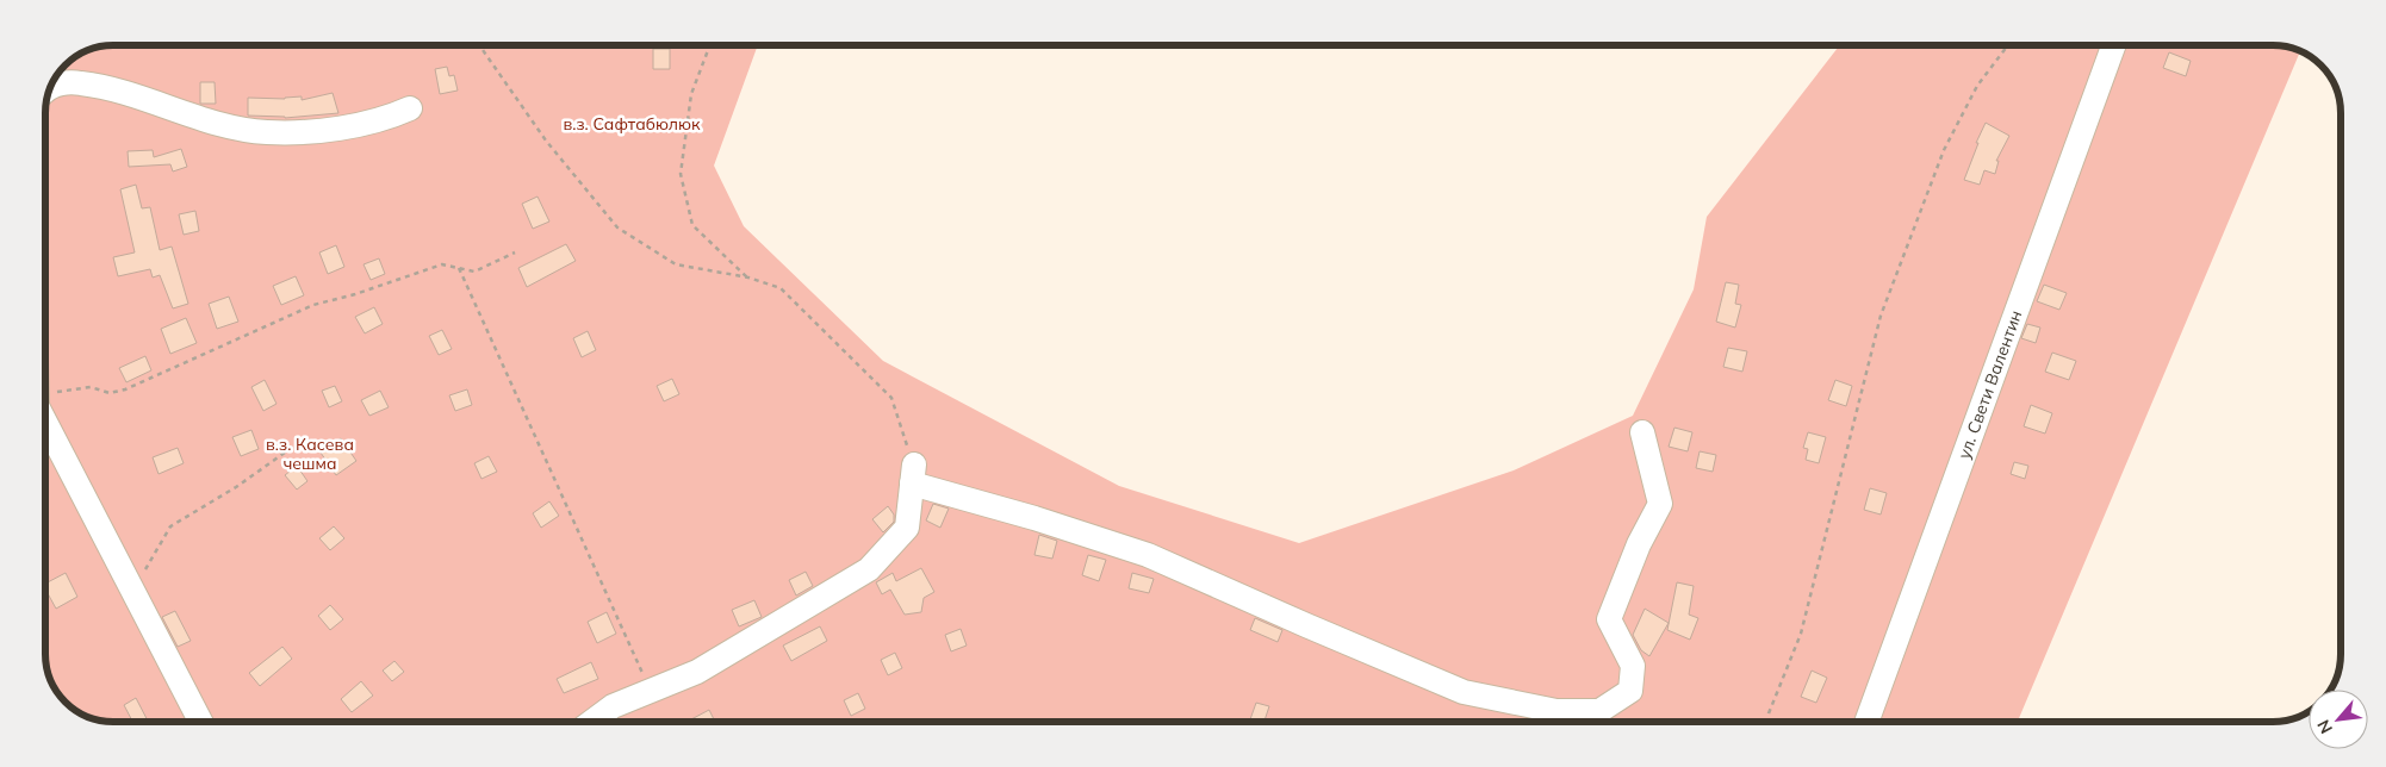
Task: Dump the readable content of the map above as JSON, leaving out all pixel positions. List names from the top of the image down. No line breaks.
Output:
{"streets":{"street":["ул. Свети Валентин"]},"parks":["в.з. Сафтабюлюк","в.з. Касева чешма"],"north":"bottom left"}
